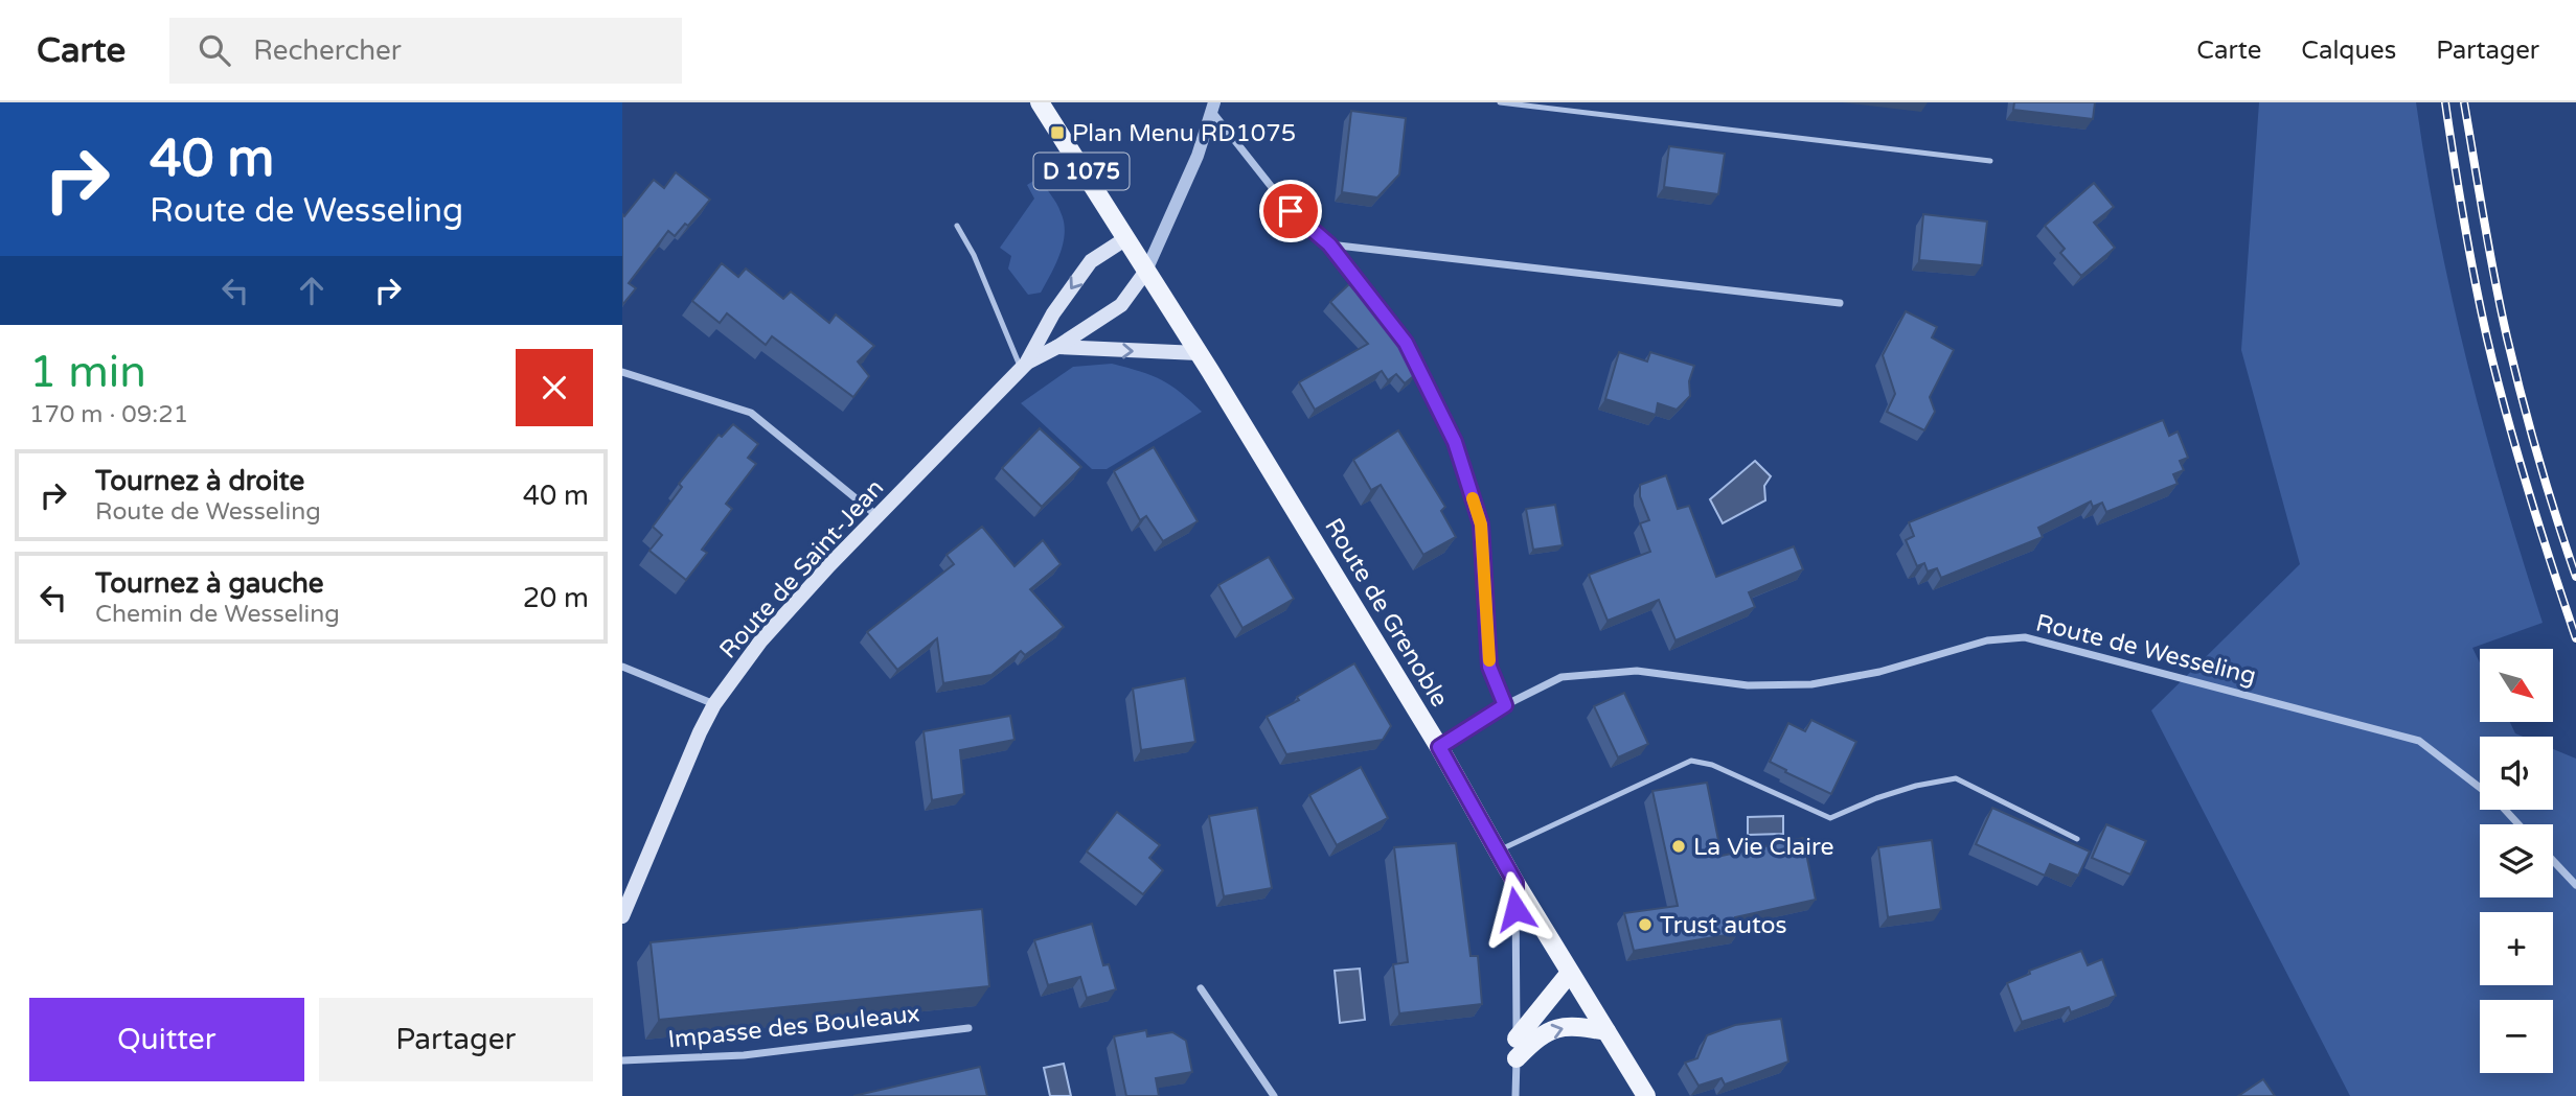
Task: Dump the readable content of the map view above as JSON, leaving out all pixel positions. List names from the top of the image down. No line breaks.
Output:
{"streets":{"main road":["D 1075","Route de Saint-Jean","Route de Grenoble"],"street":["Route de Wesseling","Impasse des Bouleaux"]},"crossings":[["D 1075","Route de Saint-Jean"],["D 1075","Route de Grenoble"],["Route de Saint-Jean","Route de Grenoble"],["Route de Grenoble","Route de Wesseling"]],"places":{"transit":["Plan Menu RD1075"],"other":["La Vie Claire","Trust autos"]},"north":"bottom right","page":{"header":"Carte","search":"Rechercher","nav":["Carte","Calques","Partager"],"turn":["40 m","Route de Wesseling"],"heading":["1 min","170 m · 09:21"],"list":[{"name":"Tournez à droite","note":"Route de Wesseling","value":"40 m"},{"name":"Tournez à gauche","note":"Chemin de Wesseling","value":"20 m"}],"map_buttons":["+","−"],"buttons":["Quitter","Partager"]}}
